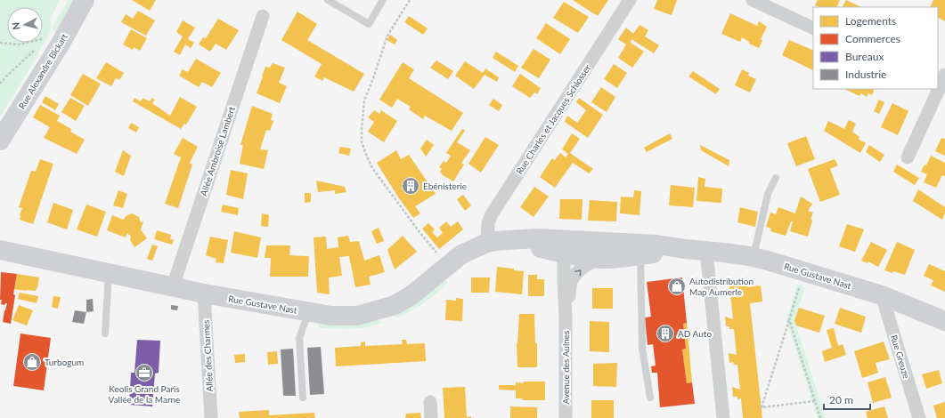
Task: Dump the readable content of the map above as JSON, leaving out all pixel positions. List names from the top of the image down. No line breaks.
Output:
{"streets":{"street":["Rue Alexandre Bickart","Rue Charles et Jacques Schlosser","Allée Ambroise Lambert","Rue Gustave Nast","Allée des Charmes","Rue Greuze","Avenue des Aulnes"]},"crossings":[["Rue Charles et Jacques Schlosser","Rue Gustave Nast"],["Allée Ambroise Lambert","Rue Gustave Nast"],["Rue Gustave Nast","Allée des Charmes"],["Rue Gustave Nast","Rue Greuze"],["Rue Gustave Nast","Avenue des Aulnes"]],"places":{"building":["Ebénisterie","AD Auto"],"shop":["Autodistribution Map Aumerle","Turbogum"],"office":["Keolis Grand Paris Vallée de la Marne"]},"legend":["Logements","Commerces","Bureaux","Industrie"],"scale_bar":"20 m","north":"left"}
